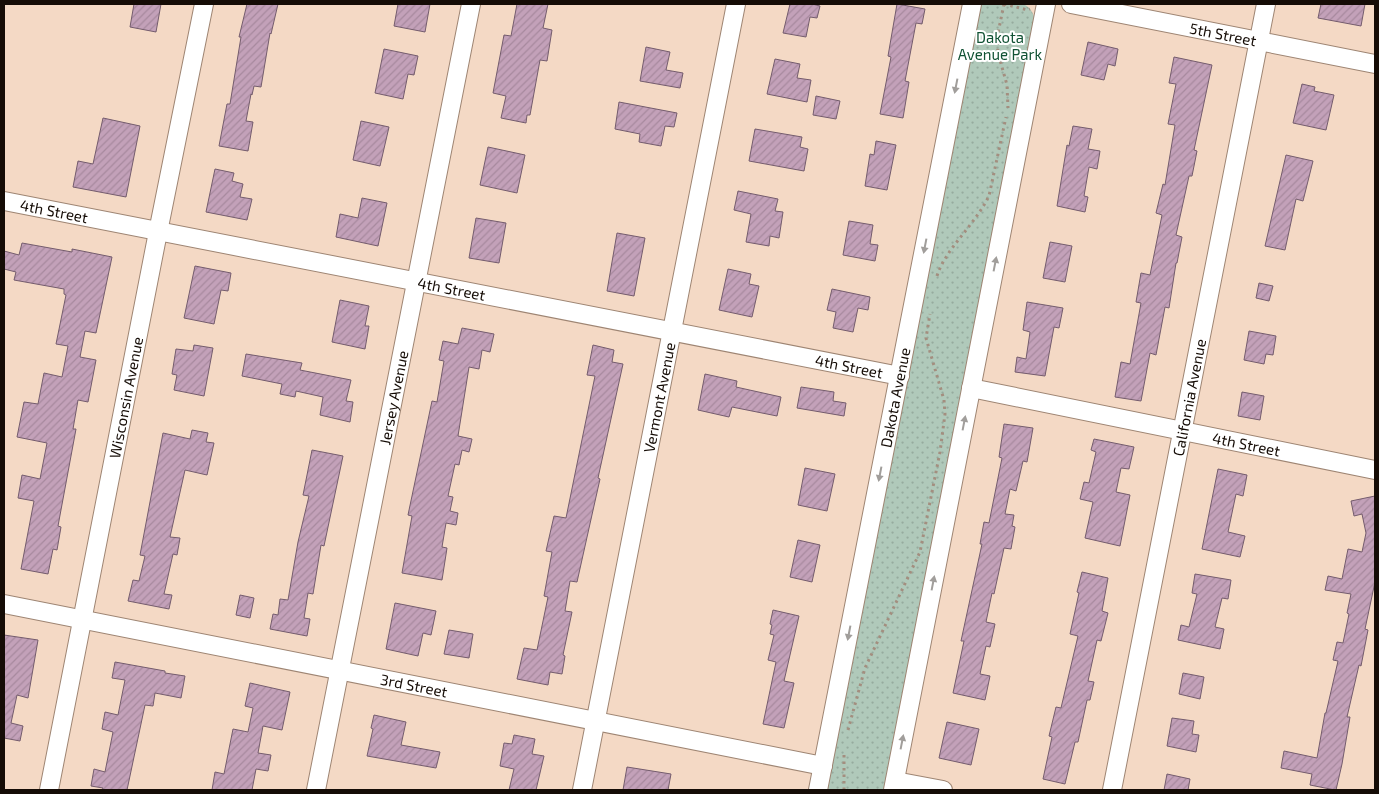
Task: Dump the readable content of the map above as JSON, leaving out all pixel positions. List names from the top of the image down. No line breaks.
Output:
{"streets":{"street":["5th Street","4th Street","Wisconsin Avenue","Jersey Avenue","Vermont Avenue","Dakota Avenue","California Avenue","3rd Street"]},"crossings":[["5th Street","California Avenue"],["4th Street","Wisconsin Avenue"],["4th Street","Jersey Avenue"],["4th Street","Vermont Avenue"],["4th Street","Dakota Avenue"],["4th Street","California Avenue"],["Wisconsin Avenue","3rd Street"],["Jersey Avenue","3rd Street"],["Vermont Avenue","3rd Street"],["Dakota Avenue","3rd Street"]],"parks":["Dakota Avenue Park"]}
